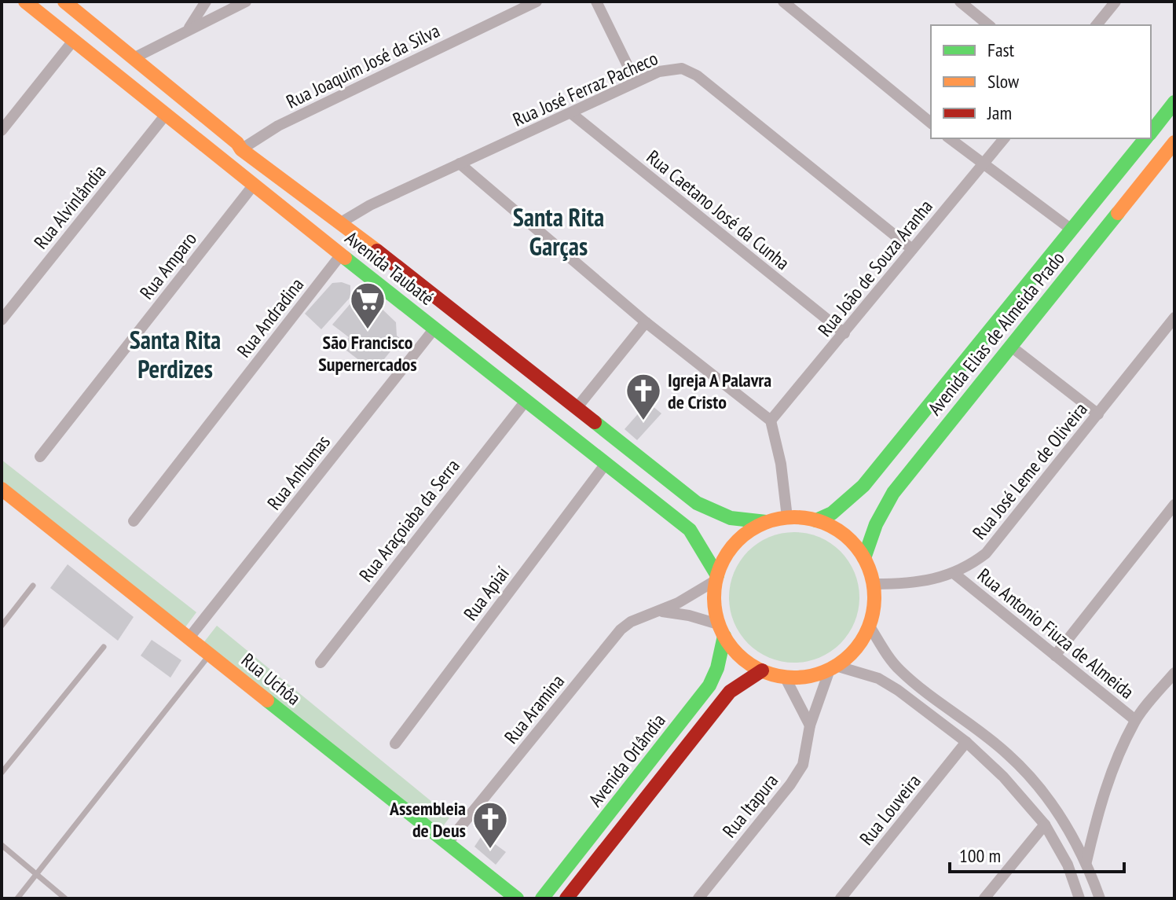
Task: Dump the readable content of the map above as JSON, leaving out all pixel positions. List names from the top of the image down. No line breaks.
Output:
{"streets":{"street":["Rua Joaquim José da Silva","Rua José Ferraz Pacheco","Rua Alvinlândia","Rua Caetano José da Cunha","Rua Amparo","Avenida Taubaté","Rua João de Souza Aranha","Rua Andradina","Avenida Elias de Almeida Prado","Rua José Leme de Oliveira","Rua Anhumas","Rua Araçoiaba da Serra","Rua Apiaí","Rua Antonio Fiuza de Almeida","Rua Uchôa","Rua Aramina","Avenida Orlândia","Rua Itapura","Rua Louveira"]},"crossings":[["Rua Joaquim José da Silva","Avenida Taubaté"],["Rua José Ferraz Pacheco","Rua Caetano José da Cunha"],["Rua José Ferraz Pacheco","Avenida Taubaté"],["Rua José Ferraz Pacheco","Rua João de Souza Aranha"],["Rua Alvinlândia","Avenida Taubaté"],["Rua Caetano José da Cunha","Rua João de Souza Aranha"],["Rua Amparo","Avenida Taubaté"],["Avenida Taubaté","Rua Andradina"],["Avenida Taubaté","Avenida Elias de Almeida Prado"],["Avenida Taubaté","Rua José Leme de Oliveira"],["Avenida Taubaté","Rua Anhumas"],["Avenida Taubaté","Rua Araçoiaba da Serra"],["Avenida Taubaté","Rua Apiaí"],["Avenida Taubaté","Rua Aramina"],["Avenida Taubaté","Avenida Orlândia"],["Avenida Taubaté","Rua Itapura"],["Avenida Elias de Almeida Prado","Rua José Leme de Oliveira"],["Avenida Elias de Almeida Prado","Rua Aramina"],["Avenida Elias de Almeida Prado","Avenida Orlândia"],["Avenida Elias de Almeida Prado","Rua Itapura"],["Rua José Leme de Oliveira","Rua Antonio Fiuza de Almeida"],["Rua José Leme de Oliveira","Rua Aramina"],["Rua José Leme de Oliveira","Avenida Orlândia"],["Rua José Leme de Oliveira","Rua Itapura"],["Rua Anhumas","Rua Uchôa"],["Rua Uchôa","Rua Aramina"],["Rua Aramina","Avenida Orlândia"],["Rua Aramina","Rua Itapura"],["Avenida Orlândia","Rua Itapura"]],"districts":["Santa Rita Garças","Santa Rita Perdizes"],"places":{"supermarket":["São Francisco Supernercados"],"church":["Igreja A Palavra de Cristo","Assembleia de Deus"]},"legend":["Fast","Slow","Jam"],"scale_bar":"100 m"}
